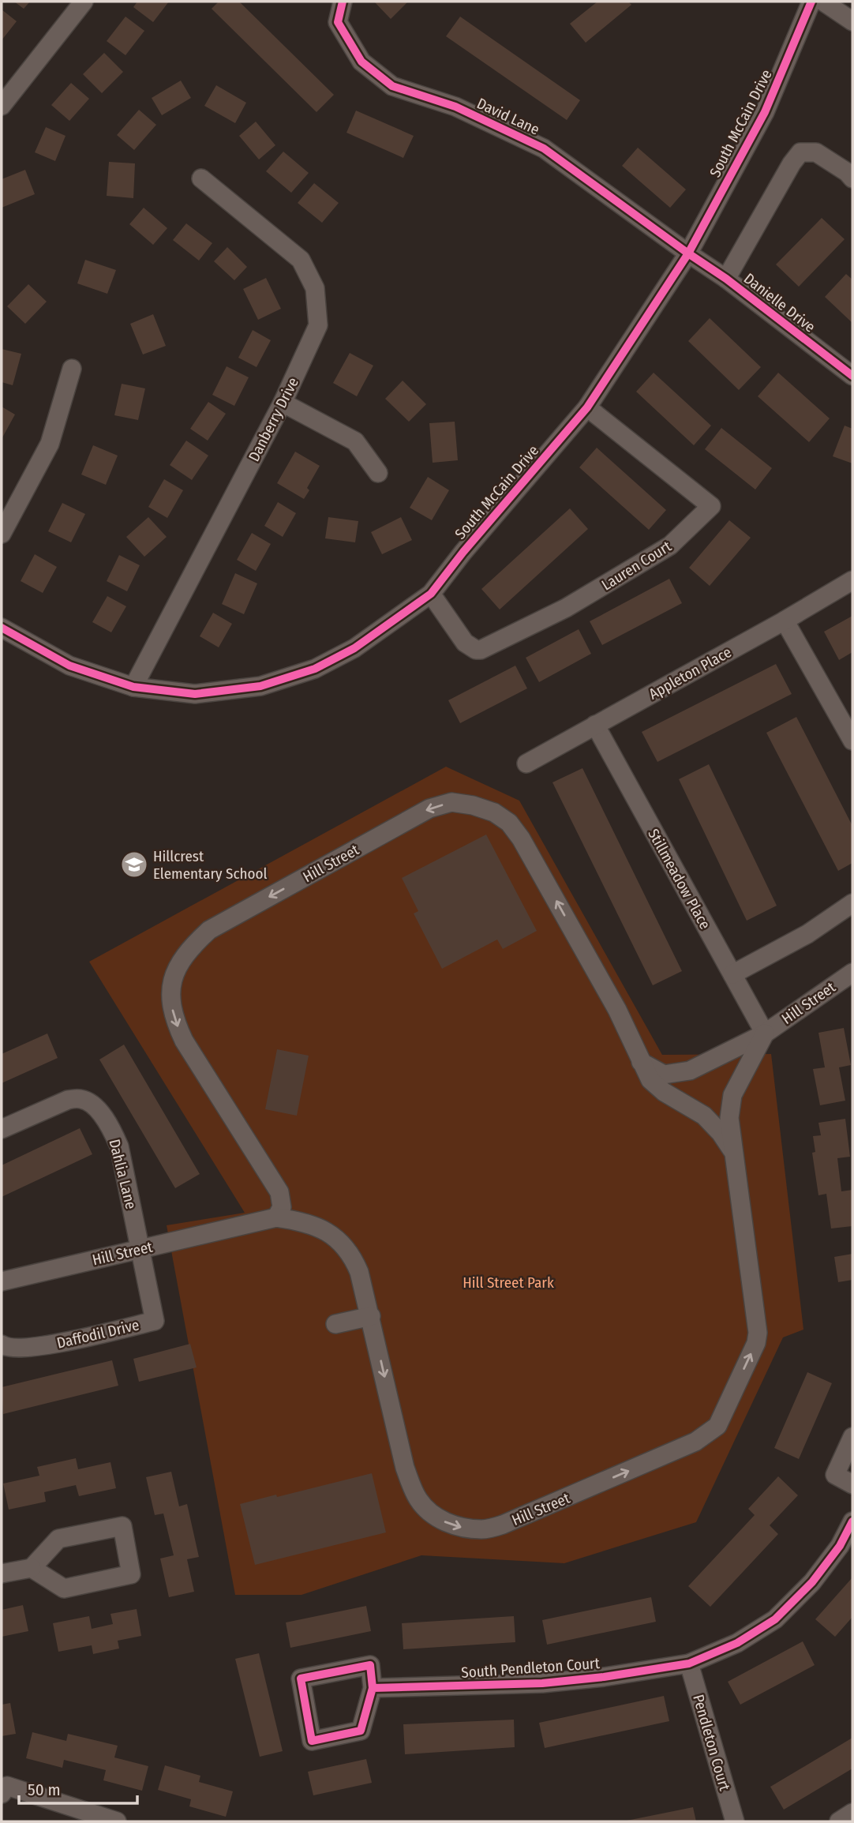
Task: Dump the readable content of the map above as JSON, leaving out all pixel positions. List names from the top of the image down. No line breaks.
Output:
{"streets":{"street":["David Lane","South McCain Drive","Danielle Drive","Danberry Drive","Lauren Court","Appleton Place","Hill Street","Stillmeadow Place","Dahlia Lane","Daffodil Drive","South Pendleton Court","Pendleton Court"]},"crossings":[["David Lane","South McCain Drive"],["David Lane","Danielle Drive"],["South McCain Drive","Danielle Drive"],["South McCain Drive","Danberry Drive"],["South McCain Drive","Lauren Court"],["Appleton Place","Stillmeadow Place"],["Hill Street","Stillmeadow Place"],["Hill Street","Dahlia Lane"],["Hill Street","Daffodil Drive"],["Dahlia Lane","Daffodil Drive"],["South Pendleton Court","Pendleton Court"]],"parks":["Hill Street Park"],"places":{"school or university":["Hillcrest Elementary School"]},"scale_bar":"50 m"}
